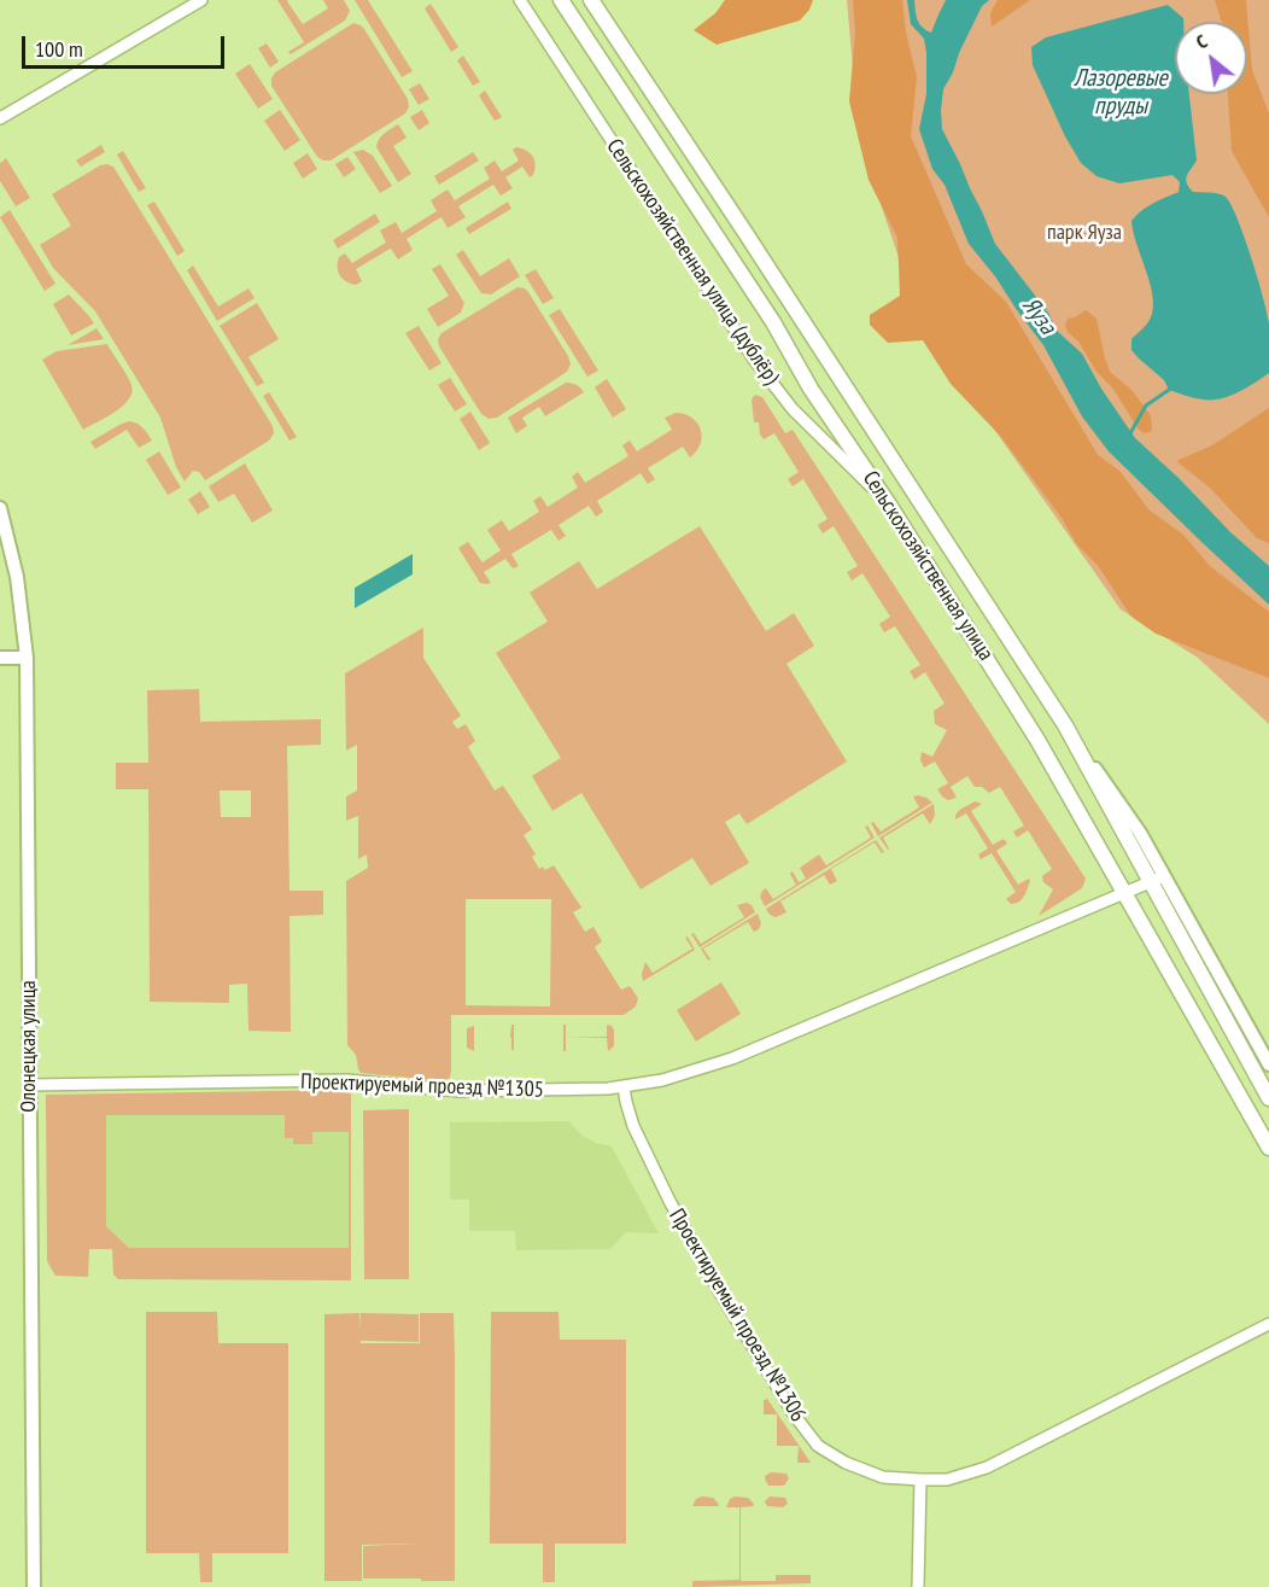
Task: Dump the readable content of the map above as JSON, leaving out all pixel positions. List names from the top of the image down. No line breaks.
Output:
{"streets":{"main road":["Сельскохозяйственная улица"],"street":["Сельскохозяйственная улица (дублёр)","Олонецкая улица","Проектируемый проезд №1305","Проектируемый проезд №1306"]},"crossings":[["Сельскохозяйственная улица (дублёр)","Сельскохозяйственная улица"],["Сельскохозяйственная улица","Проектируемый проезд №1305"],["Олонецкая улица","Проектируемый проезд №1305"],["Проектируемый проезд №1305","Проектируемый проезд №1306"]],"water":["Лазоревые пруды","Яуза"],"parks":["парк Яуза"],"scale_bar":"100 m","north":"top left"}
